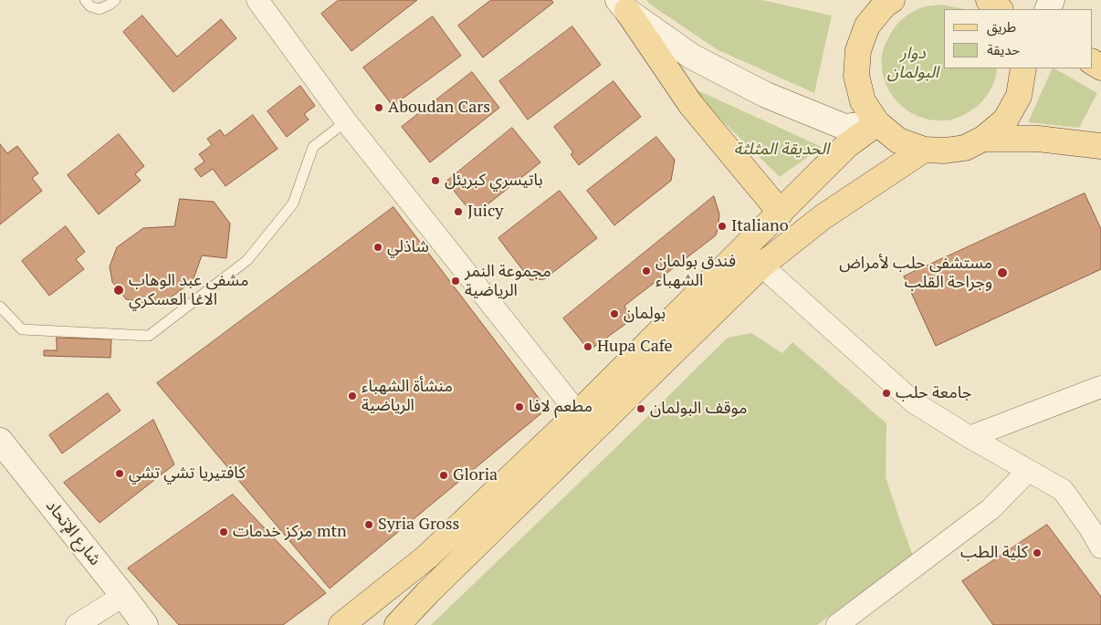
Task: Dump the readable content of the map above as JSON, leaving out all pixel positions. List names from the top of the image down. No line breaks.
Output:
{"streets":{"street":["شارع الإتحاد"]},"parks":["دوار البولمان","الحديقة المثلثة"],"places":["Aboudan Cars","باتيسري كبريئل","Juicy","Italiano","شاذلي","فندق بولمان الشهباء","مستشفى حلب لأمراض وجراحة القلب","مجموعة النمر الرياضية","مشفى عبد الوهاب الاغا العسكري","بولمان","Hupa Cafe","جامعة حلب","منشأة الشهباء الرياضية","مطعم لافا","موقف البولمان","كافتيريا تشي تشي","Gloria","Syria Gross","مركز خدمات mtn","كلية الطب"],"legend":["طريق","حديقة"]}
